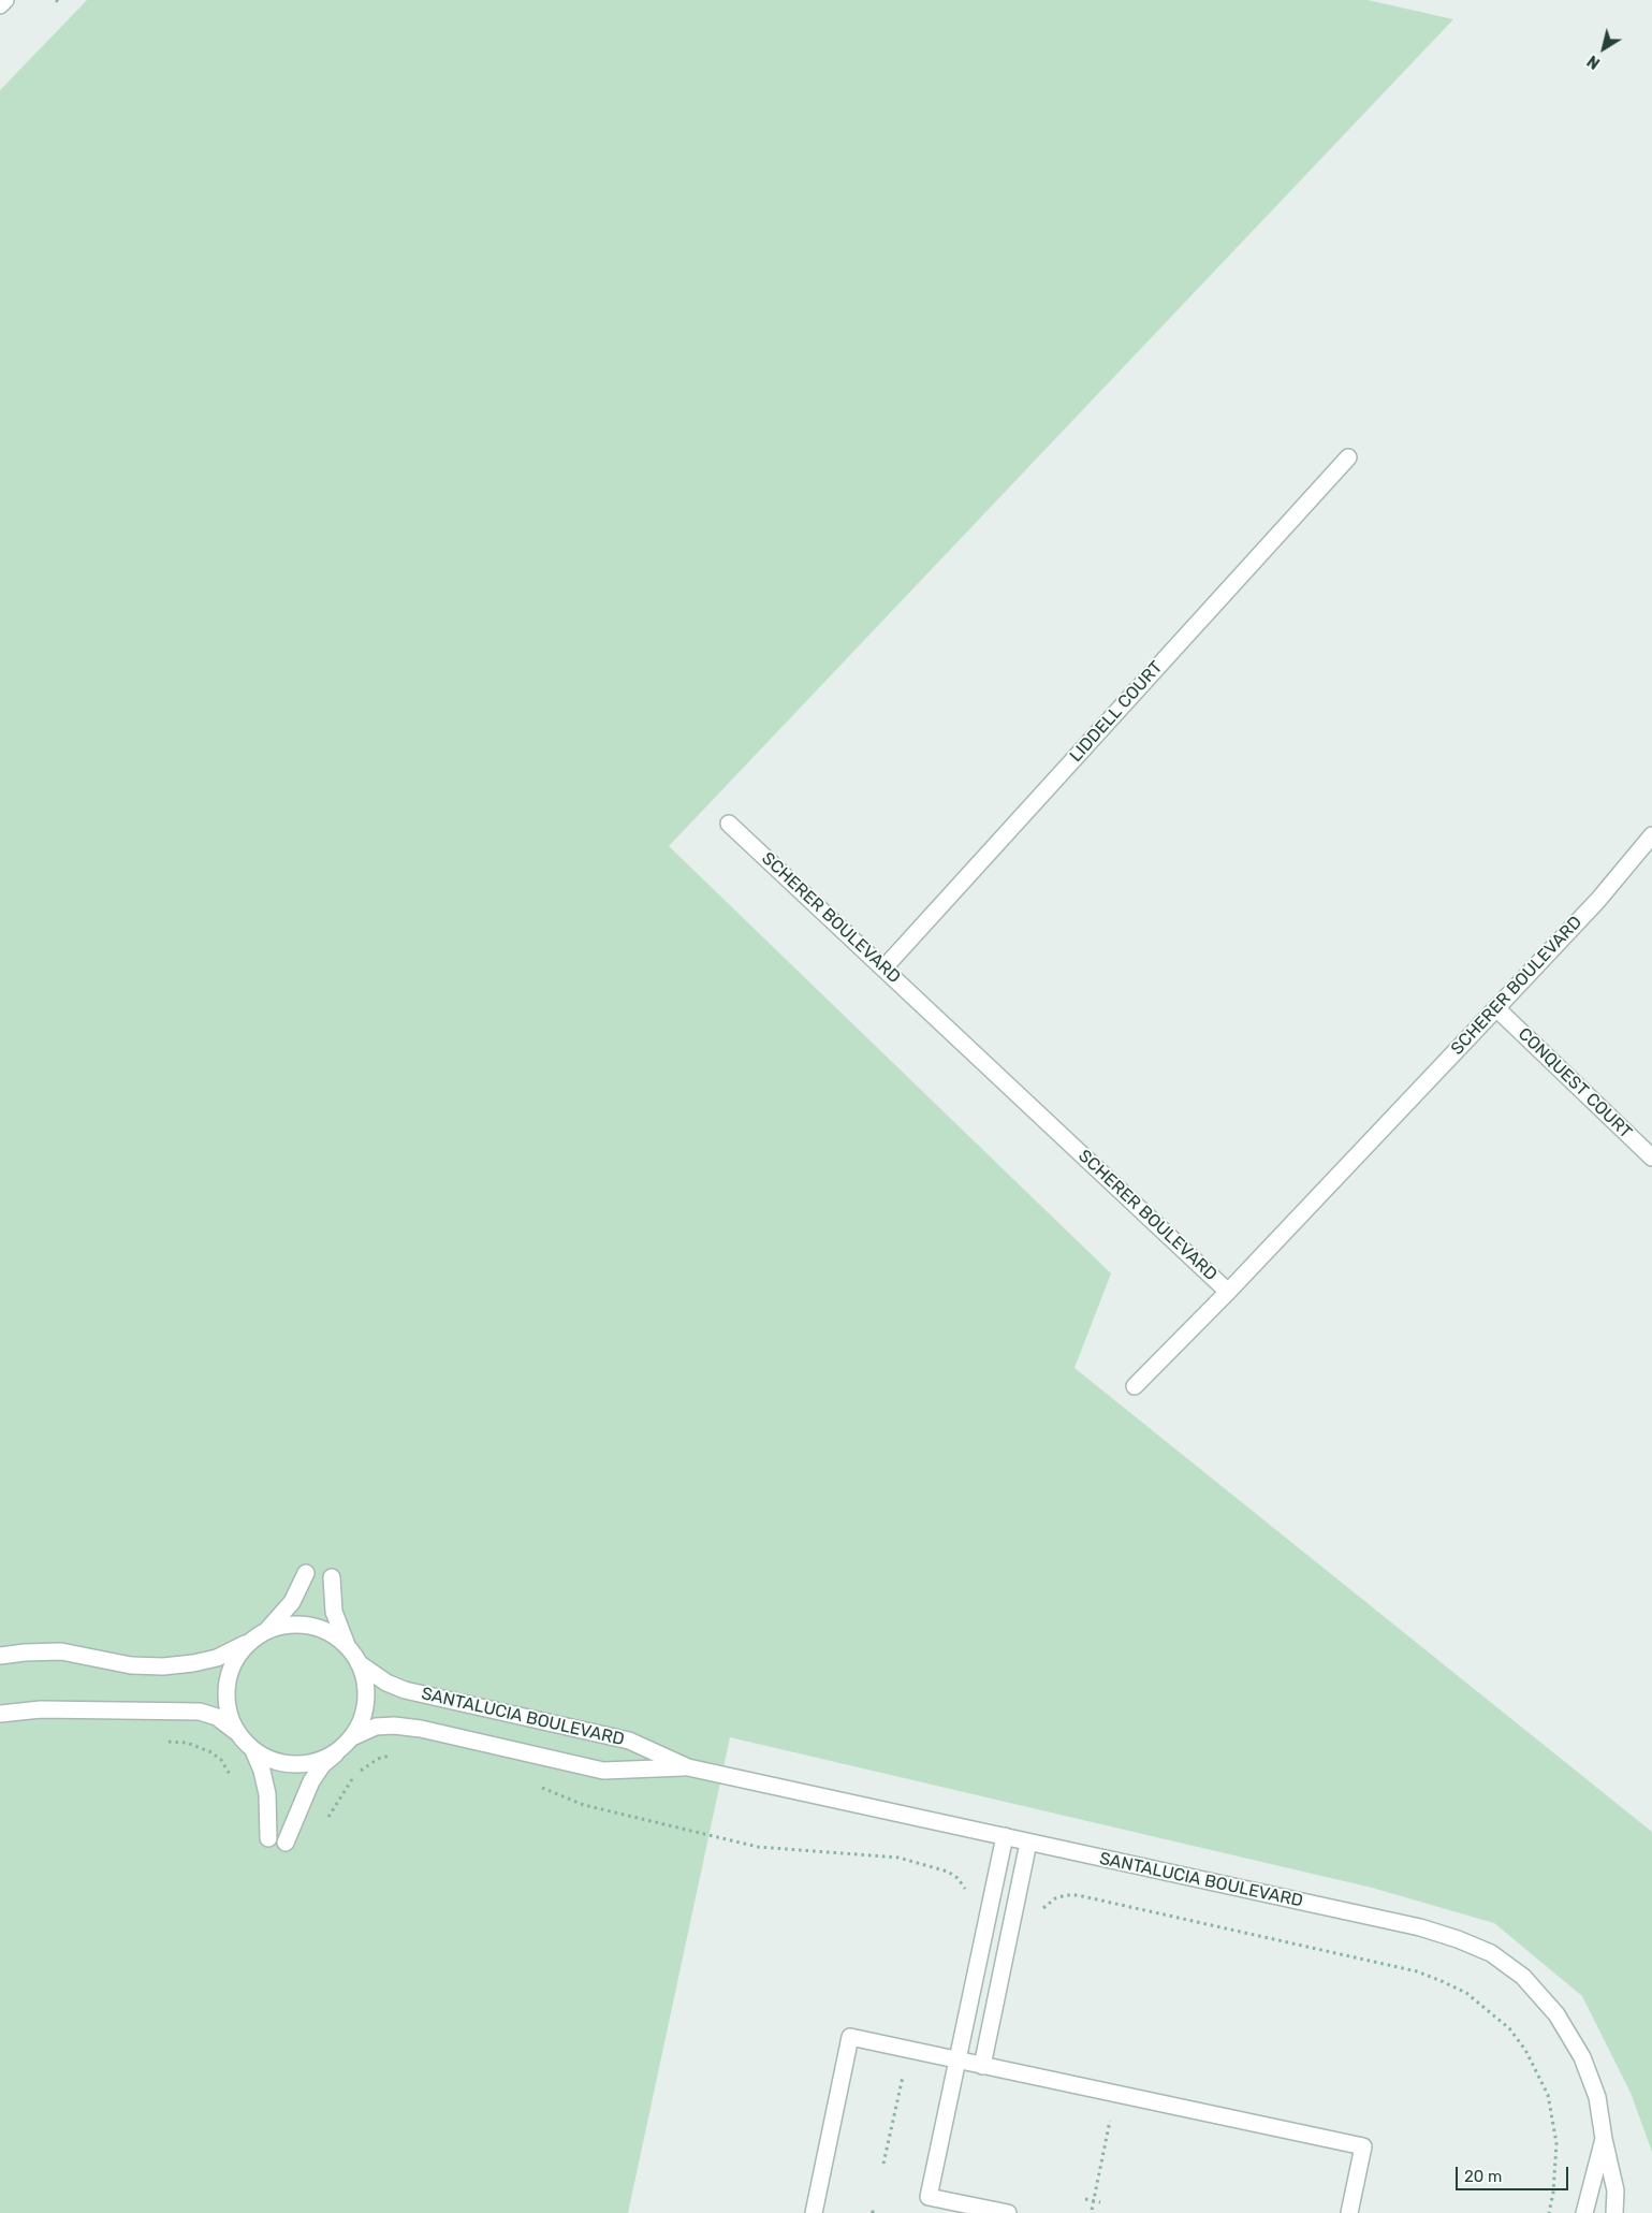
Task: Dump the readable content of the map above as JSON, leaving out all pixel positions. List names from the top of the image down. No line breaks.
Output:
{"streets":{"street":["LIDDELL COURT","SCHERER BOULEVARD","CONQUEST COURT","SANTALUCIA BOULEVARD"]},"crossings":[["LIDDELL COURT","SCHERER BOULEVARD"],["SCHERER BOULEVARD","CONQUEST COURT"]],"scale_bar":"20 m","north":"bottom left"}
